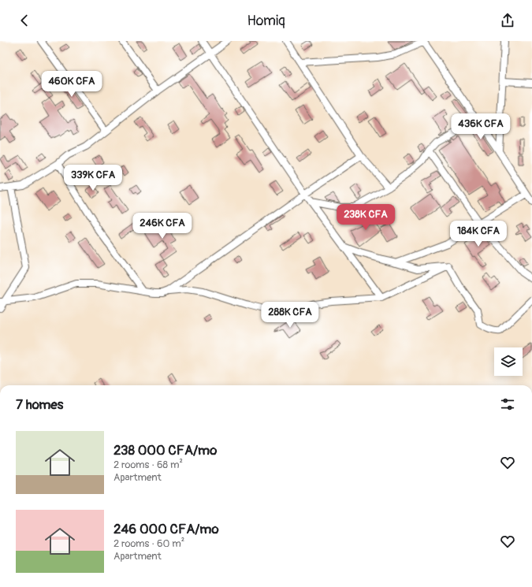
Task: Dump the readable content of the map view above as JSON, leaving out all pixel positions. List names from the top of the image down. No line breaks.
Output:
{"page":{"header":"Homiq","price":["460K CFA","436K CFA","339K CFA","238K CFA","246K CFA","184K CFA","288K CFA"],"heading":"7 homes","list":[{"name":"238 000 CFA/mo","note":"2 rooms · 68 m² · Apartment"},{"name":"246 000 CFA/mo","note":"2 rooms · 60 m² · Apartment"}]}}
